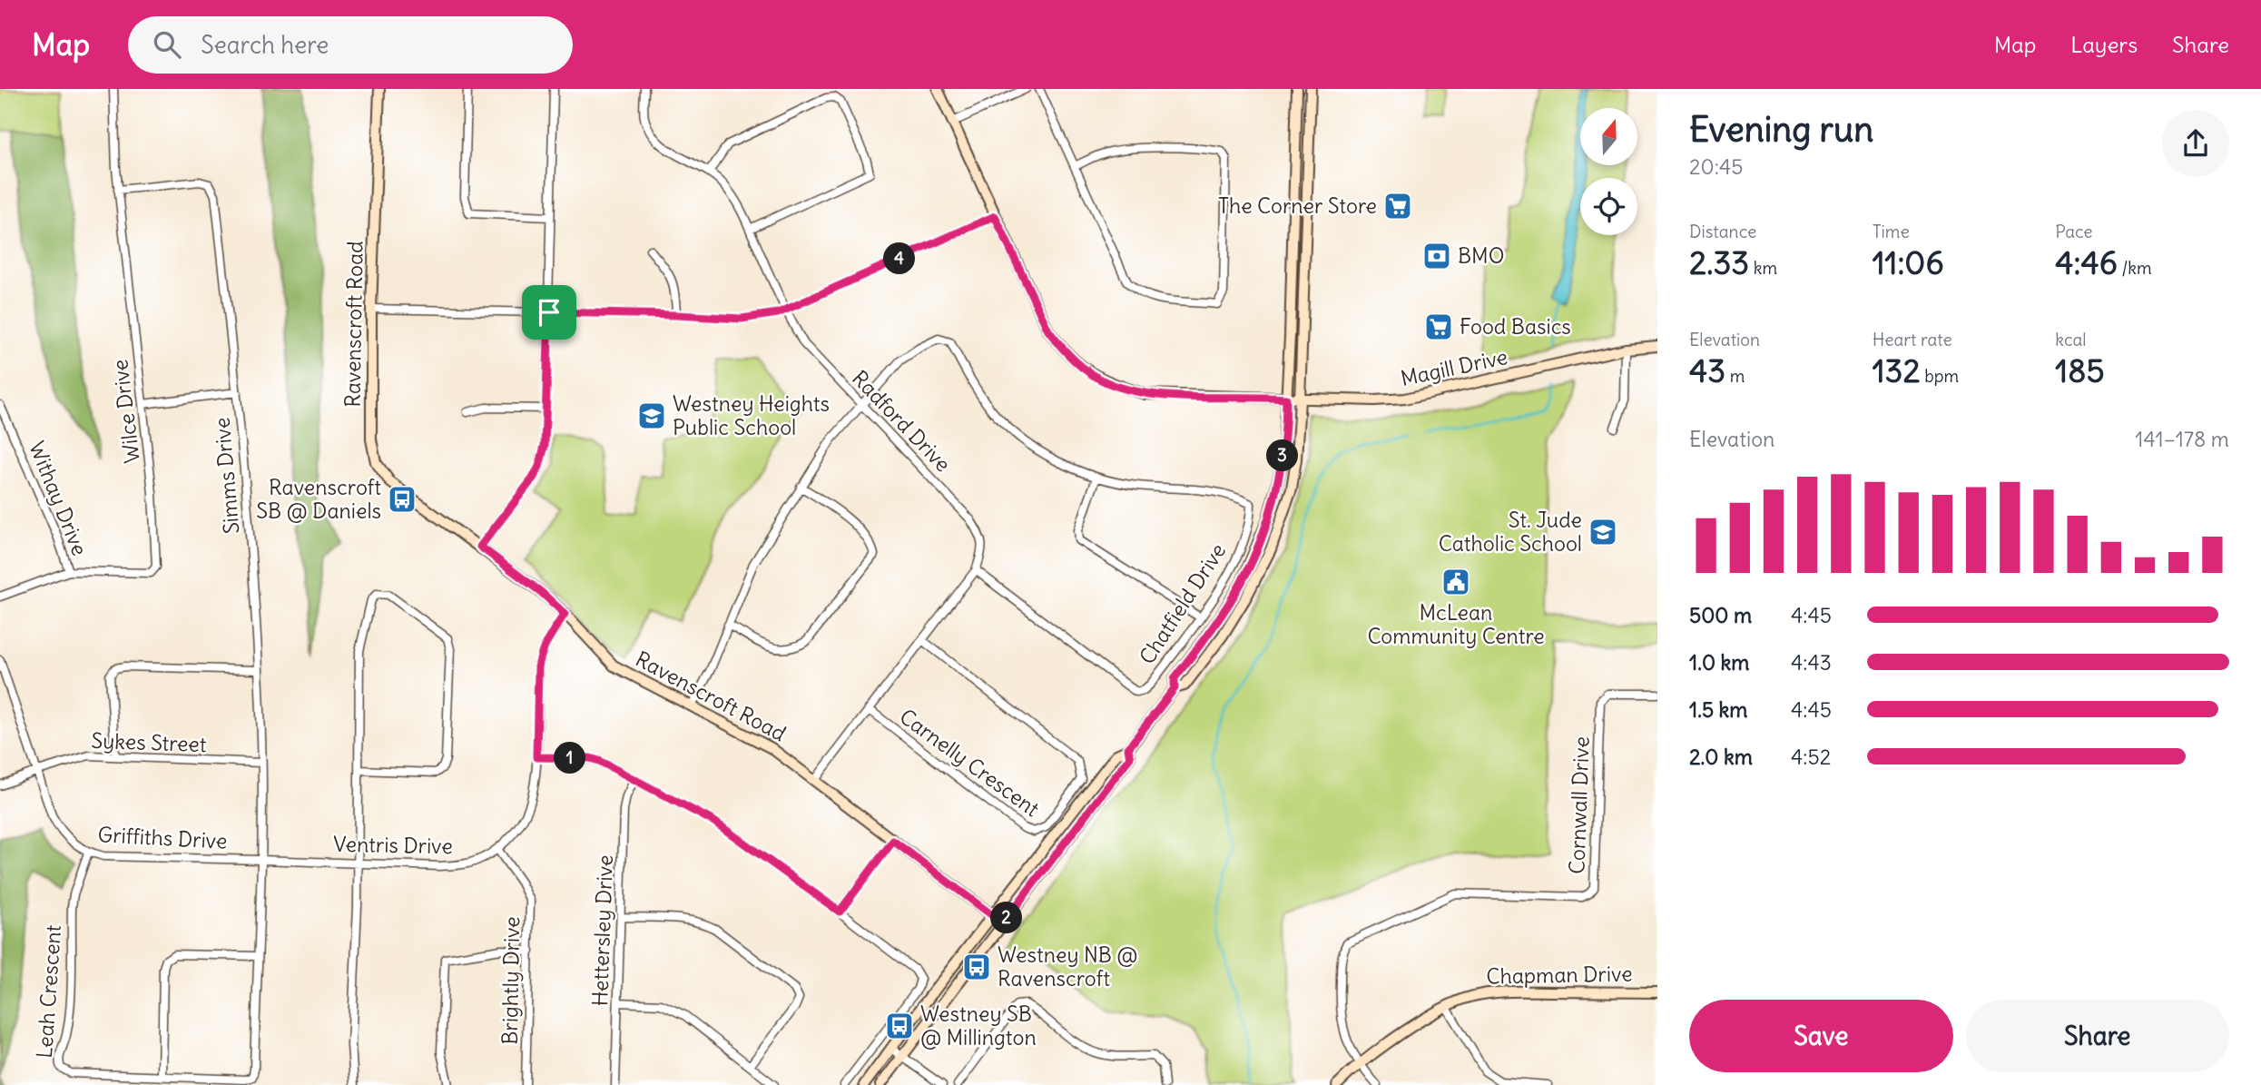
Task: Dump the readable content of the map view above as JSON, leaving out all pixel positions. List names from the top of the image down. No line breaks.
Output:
{"streets":{"street":["Ravenscroft Road","Magill Drive","Wilce Drive","Radford Drive","Simms Drive","Withay Drive","Chatfield Drive","Sykes Street","Carnelly Crescent","Cornwall Drive","Griffiths Drive","Ventris Drive","Hettersley Drive","Chapman Drive","Brightly Drive","Leah Crescent"]},"crossings":[["Ravenscroft Road","Radford Drive"],["Ravenscroft Road","Chatfield Drive"],["Ravenscroft Road","Ventris Drive"],["Wilce Drive","Simms Drive"],["Wilce Drive","Withay Drive"],["Radford Drive","Chatfield Drive"],["Radford Drive","Carnelly Crescent"],["Simms Drive","Sykes Street"],["Simms Drive","Griffiths Drive"],["Simms Drive","Ventris Drive"],["Simms Drive","Leah Crescent"],["Sykes Street","Griffiths Drive"],["Cornwall Drive","Chapman Drive"],["Griffiths Drive","Ventris Drive"],["Griffiths Drive","Leah Crescent"],["Ventris Drive","Brightly Drive"],["Ventris Drive","Leah Crescent"]],"places":{"supermarket":["The Corner Store","Food Basics"],"bank":["BMO"],"school or university":["Westney Heights Public School","St. Jude Catholic School"],"bus stop":["Ravenscroft SB @ Daniels","Westney NB @ Ravenscroft","Westney SB @ Millington"],"public building":["McLean Community Centre"]},"north":"top","page":{"header":"Map","search":"Search here","nav":["Map","Layers","Share"],"heading":["Evening run","20:45"],"stats":[["Distance","2.33 km"],["Time","11:06"],["Pace","4:46 /km"],["Elevation","43 m"],["Heart rate","132 bpm"],["kcal","185"]],"pins":["4","3","1","2"],"chart":["Elevation","141–178 m"],"list":[{"name":"500 m","note":"4:45"},{"name":"1.0 km","note":"4:43"},{"name":"1.5 km","note":"4:45"},{"name":"2.0 km","note":"4:52"}],"buttons":["Save","Share"]}}
